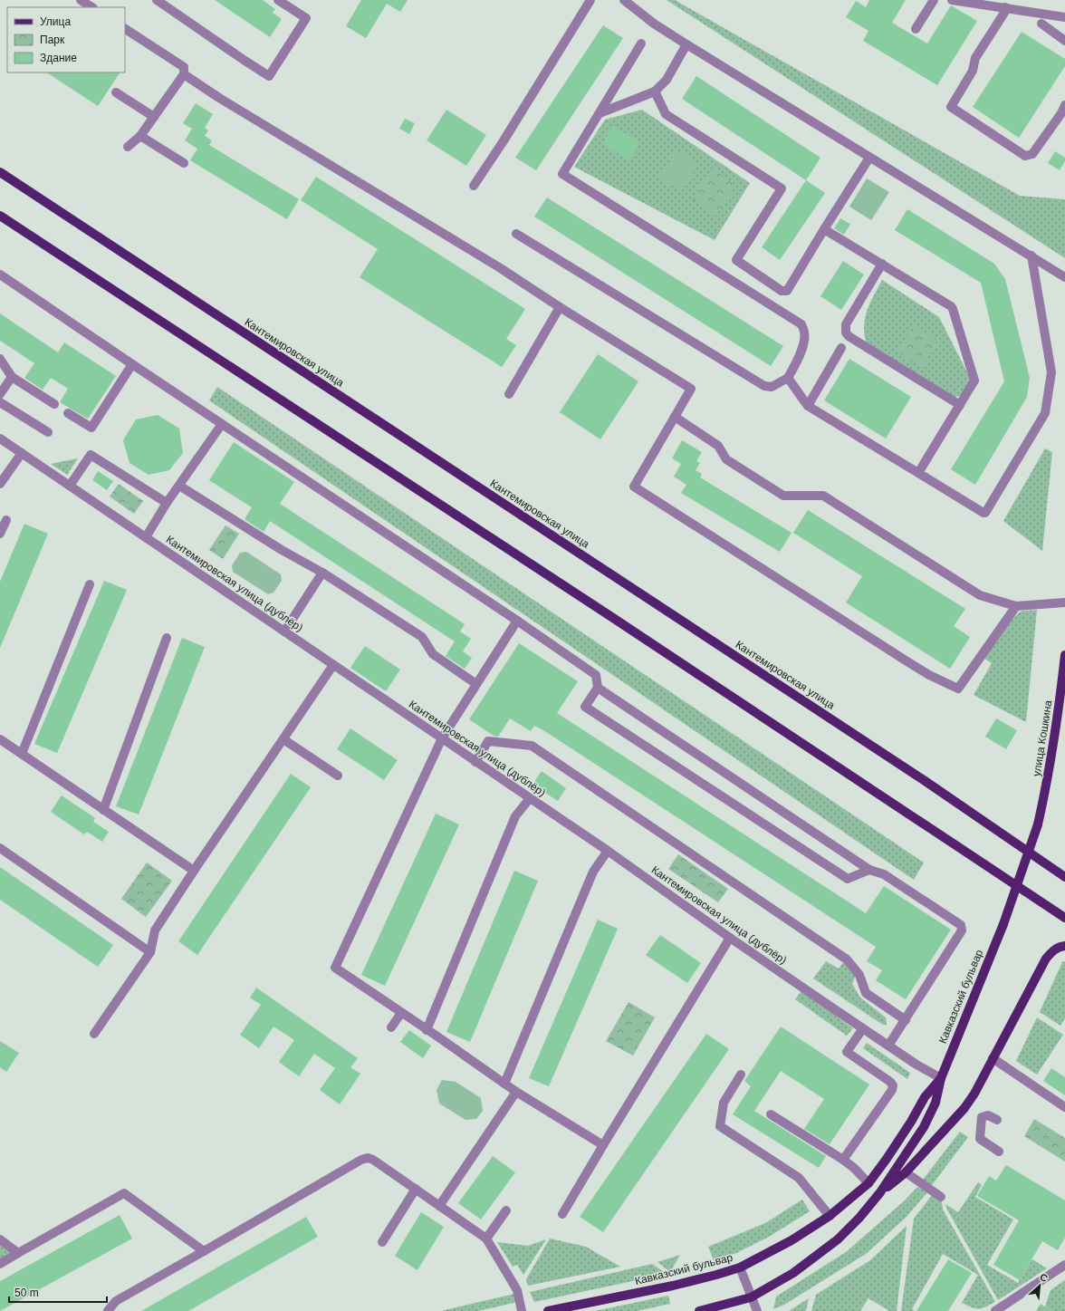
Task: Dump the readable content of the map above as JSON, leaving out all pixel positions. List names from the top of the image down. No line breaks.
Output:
{"streets":{"main road":["Кантемировская улица","улица Кошкина","Кавказский бульвар"],"street":["Кантемировская улица (дублёр)"]},"crossings":[["Кантемировская улица (дублёр)","Кавказский бульвар"],["улица Кошкина","Кавказский бульвар"]],"legend":["Улица","Парк","Здание"],"scale_bar":"50 m","north":"top right"}
